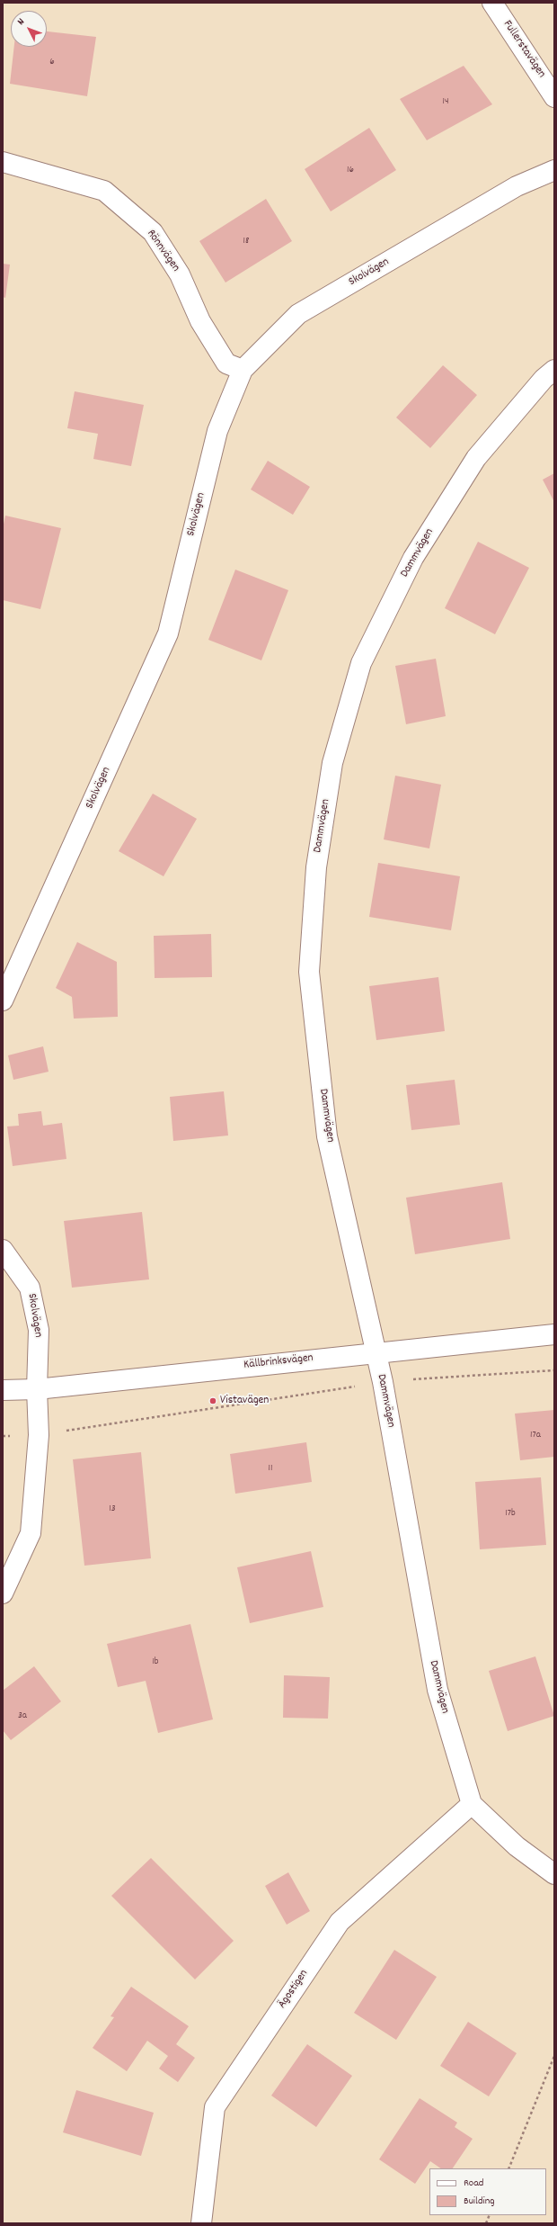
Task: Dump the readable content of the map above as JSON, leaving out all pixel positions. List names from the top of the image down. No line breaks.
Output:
{"streets":{"street":["Fullerstavägen","Rönnvägen","Skolvägen","Dammvägen","Källbrinksvägen","Ägostigen"]},"crossings":[["Rönnvägen","Skolvägen"],["Skolvägen","Källbrinksvägen"],["Dammvägen","Källbrinksvägen"],["Dammvägen","Ägostigen"]],"places":["Vistavägen"],"house_numbers":["6","14","16","18","17a","11","13","17b","1b","3a"],"legend":["Road","Building"],"north":"top left"}
